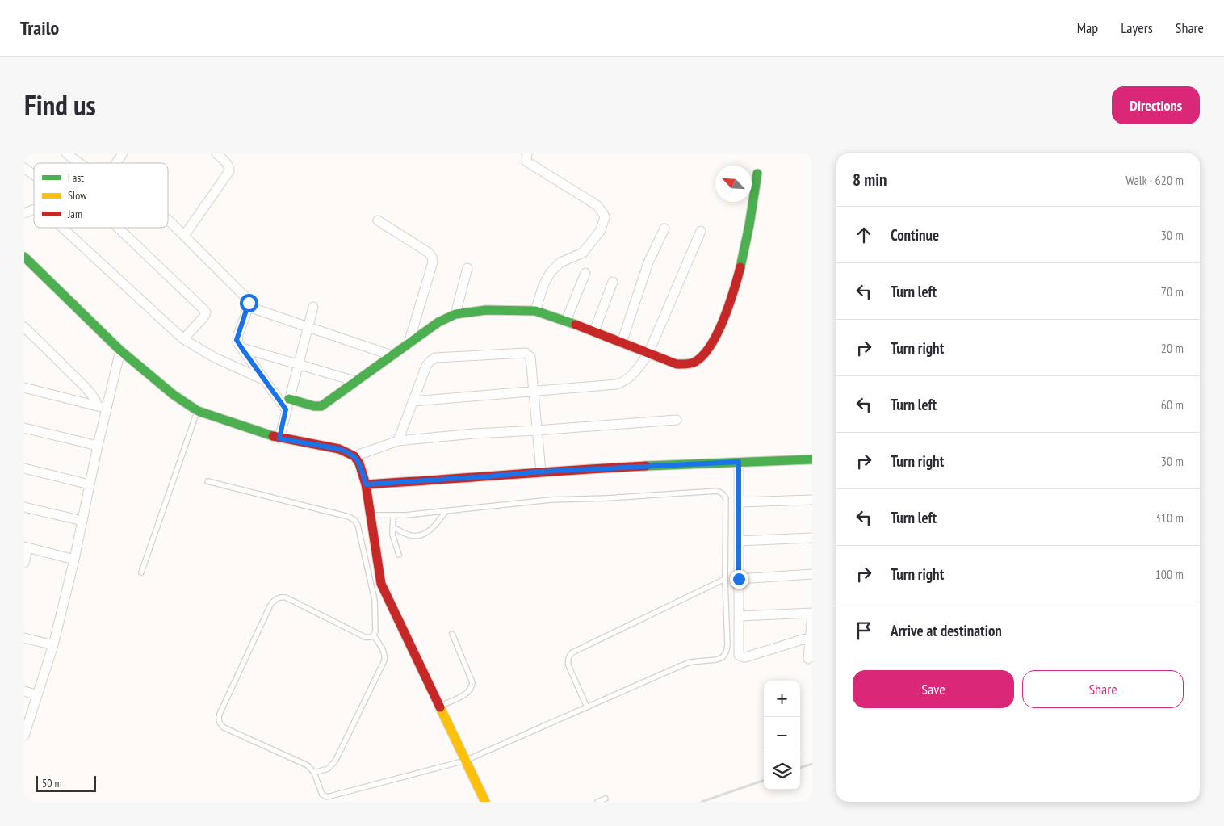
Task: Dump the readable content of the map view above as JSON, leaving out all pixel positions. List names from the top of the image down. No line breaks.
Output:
{"legend":["Fast","Slow","Jam"],"scale_bar":"50 m","north":"top left","page":{"header":"Trailo","nav":["Map","Layers","Share"],"title":"Find us","buttons":["Directions",["Save","Share"]],"heading":["8 min","Walk · 620 m"],"list":[["Continue","30 m"],["Turn left","70 m"],["Turn right","20 m"],["Turn left","60 m"],["Turn right","30 m"],["Turn left","310 m"],["Turn right","100 m"],"Arrive at destination"],"map_buttons":["+","−"],"scale":"50 m"}}
